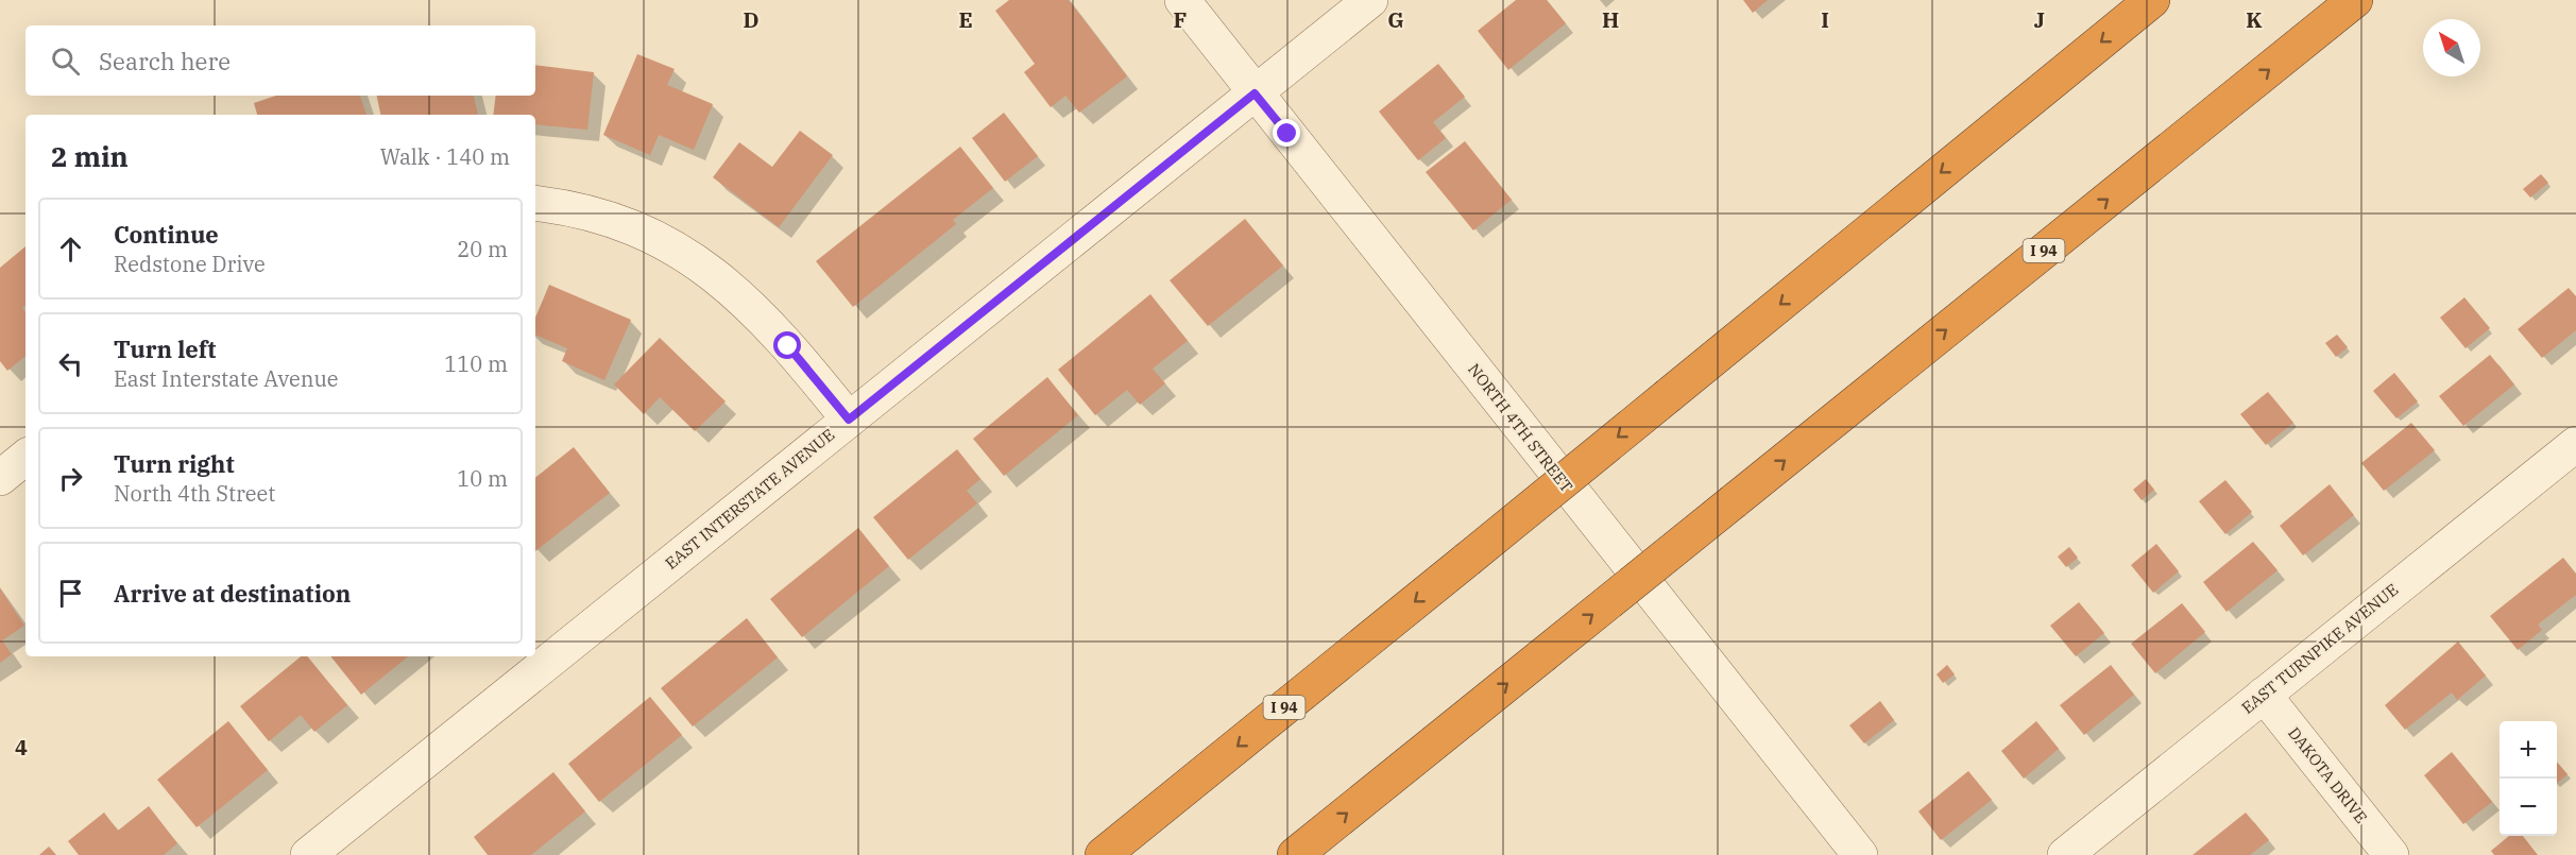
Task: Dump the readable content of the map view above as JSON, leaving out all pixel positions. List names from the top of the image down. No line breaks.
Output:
{"streets":{"highway":["I 94"],"street":["NORTH 4TH STREET","EAST INTERSTATE AVENUE","EAST TURNPIKE AVENUE","DAKOTA DRIVE"]},"crossings":[["NORTH 4TH STREET","EAST INTERSTATE AVENUE"],["EAST TURNPIKE AVENUE","DAKOTA DRIVE"]],"north":"top left","page":{"search":"Search here","heading":["2 min","Walk · 140 m"],"list":[["Continue","Redstone Drive","20 m"],["Turn left","East Interstate Avenue","110 m"],["Turn right","North 4th Street","10 m"],"Arrive at destination"],"map_buttons":["+","−"]},"grid":{"columns":["D","E","F","G","H","I","J","K"],"rows":["4"]}}
